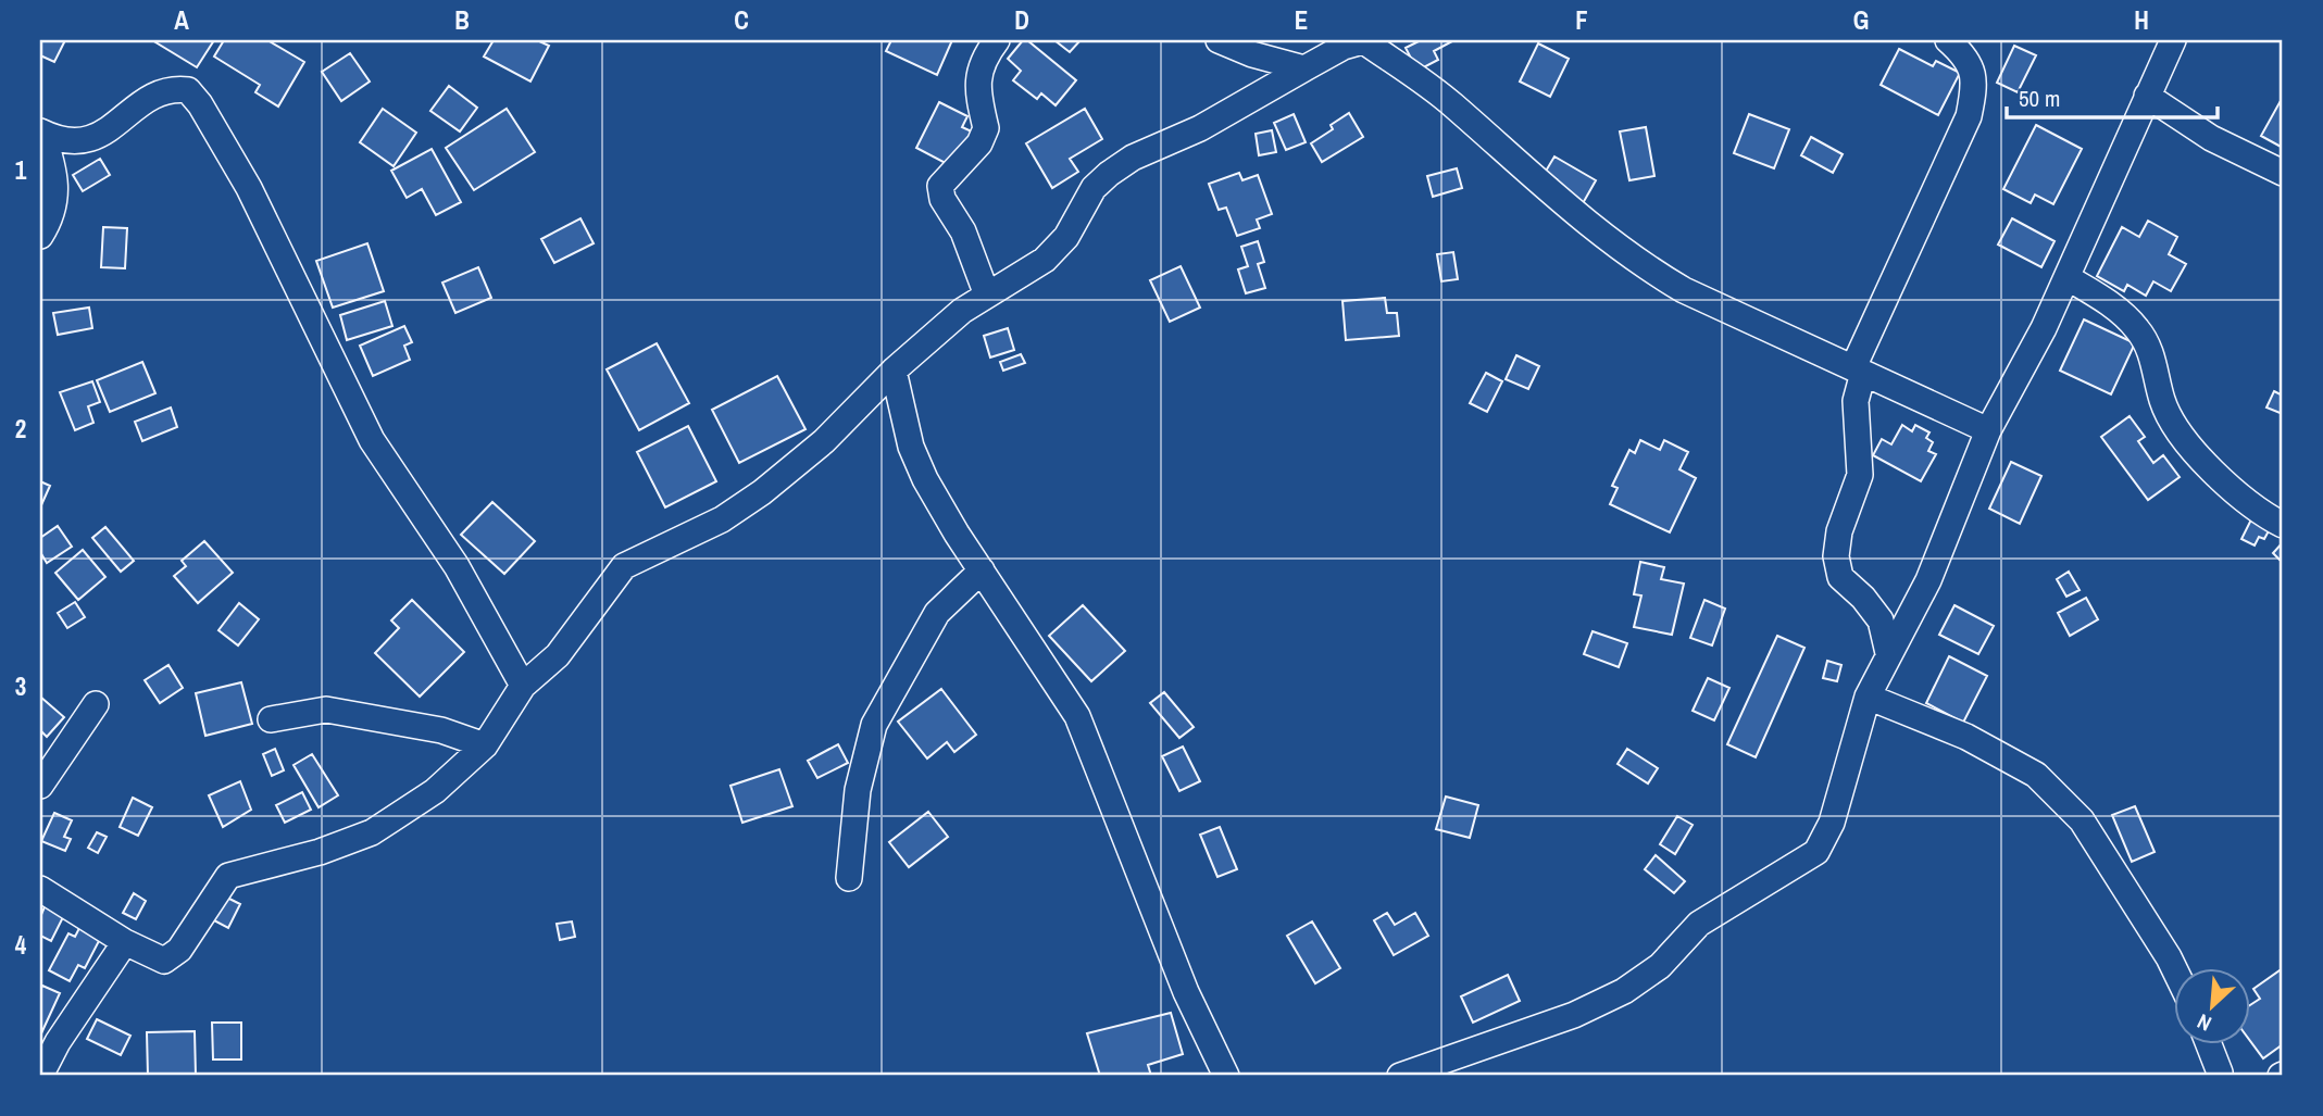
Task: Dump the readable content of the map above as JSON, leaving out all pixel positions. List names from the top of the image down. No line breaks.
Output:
{"scale_bar":"50 m","north":"bottom left","grid":{"columns":["A","B","C","D","E","F","G","H"],"rows":["1","2","3","4"]}}
